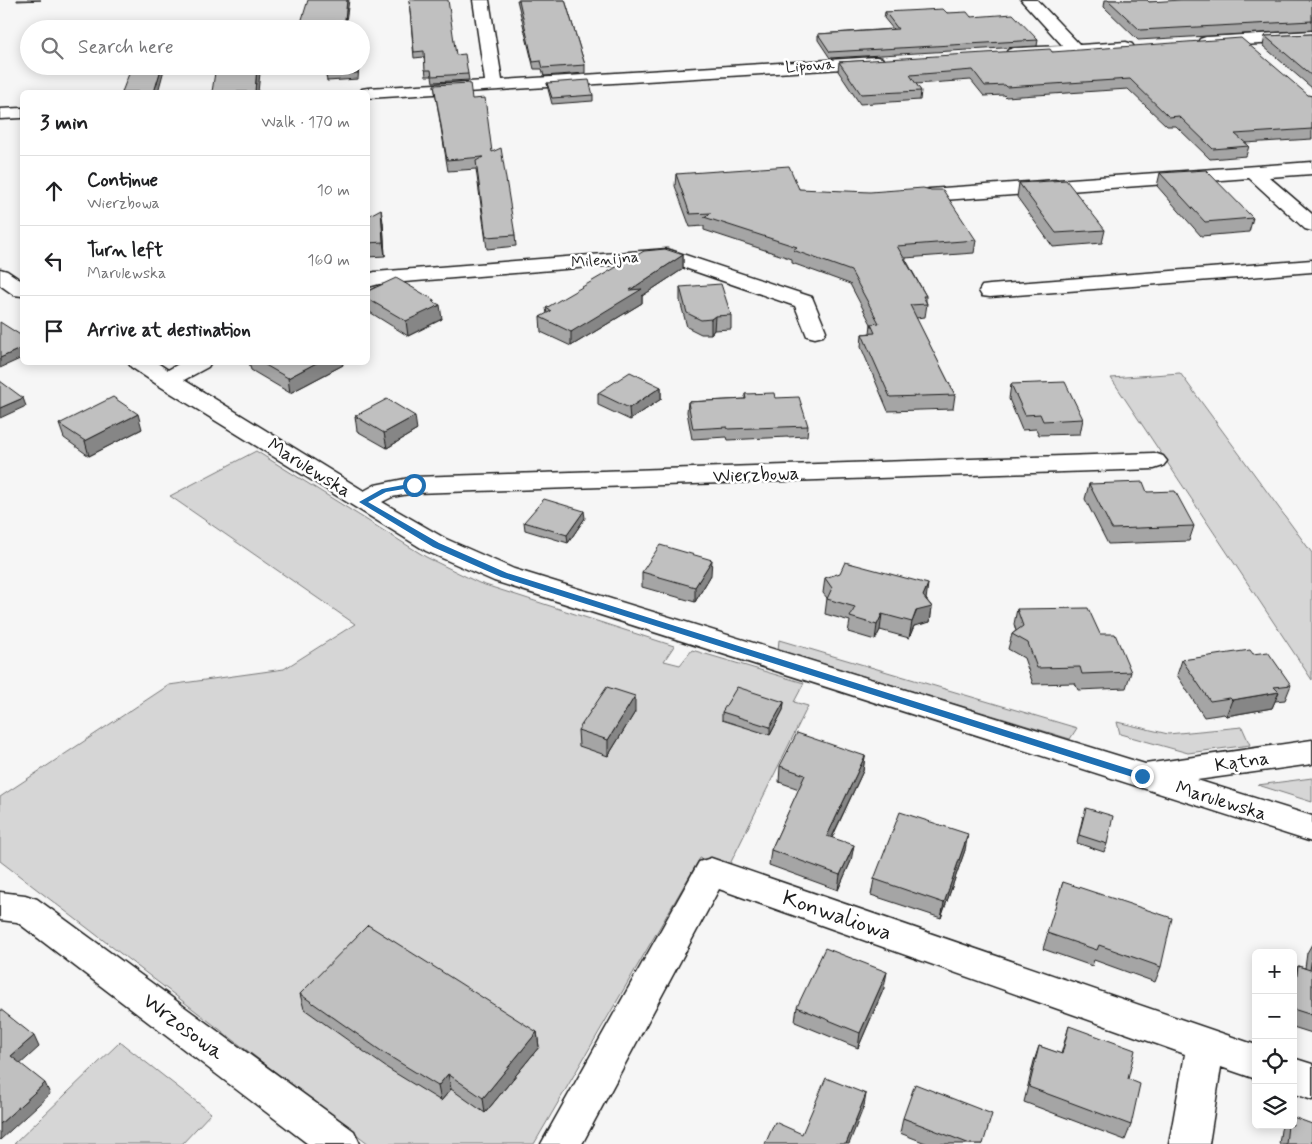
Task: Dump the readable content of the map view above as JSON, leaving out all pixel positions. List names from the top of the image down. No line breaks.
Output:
{"streets":{"street":["Lipowa","Milenijna","Marulewska","Wierzbowa","Kątna","Konwaliowa","Wrzosowa"]},"crossings":[["Marulewska","Wierzbowa"],["Marulewska","Kątna"]],"page":{"search":"Search here","heading":["3 min","Walk · 170 m"],"list":[["Continue","Wierzbowa","10 m"],["Turn left","Marulewska","160 m"],"Arrive at destination"],"map_buttons":["+","−"]}}
